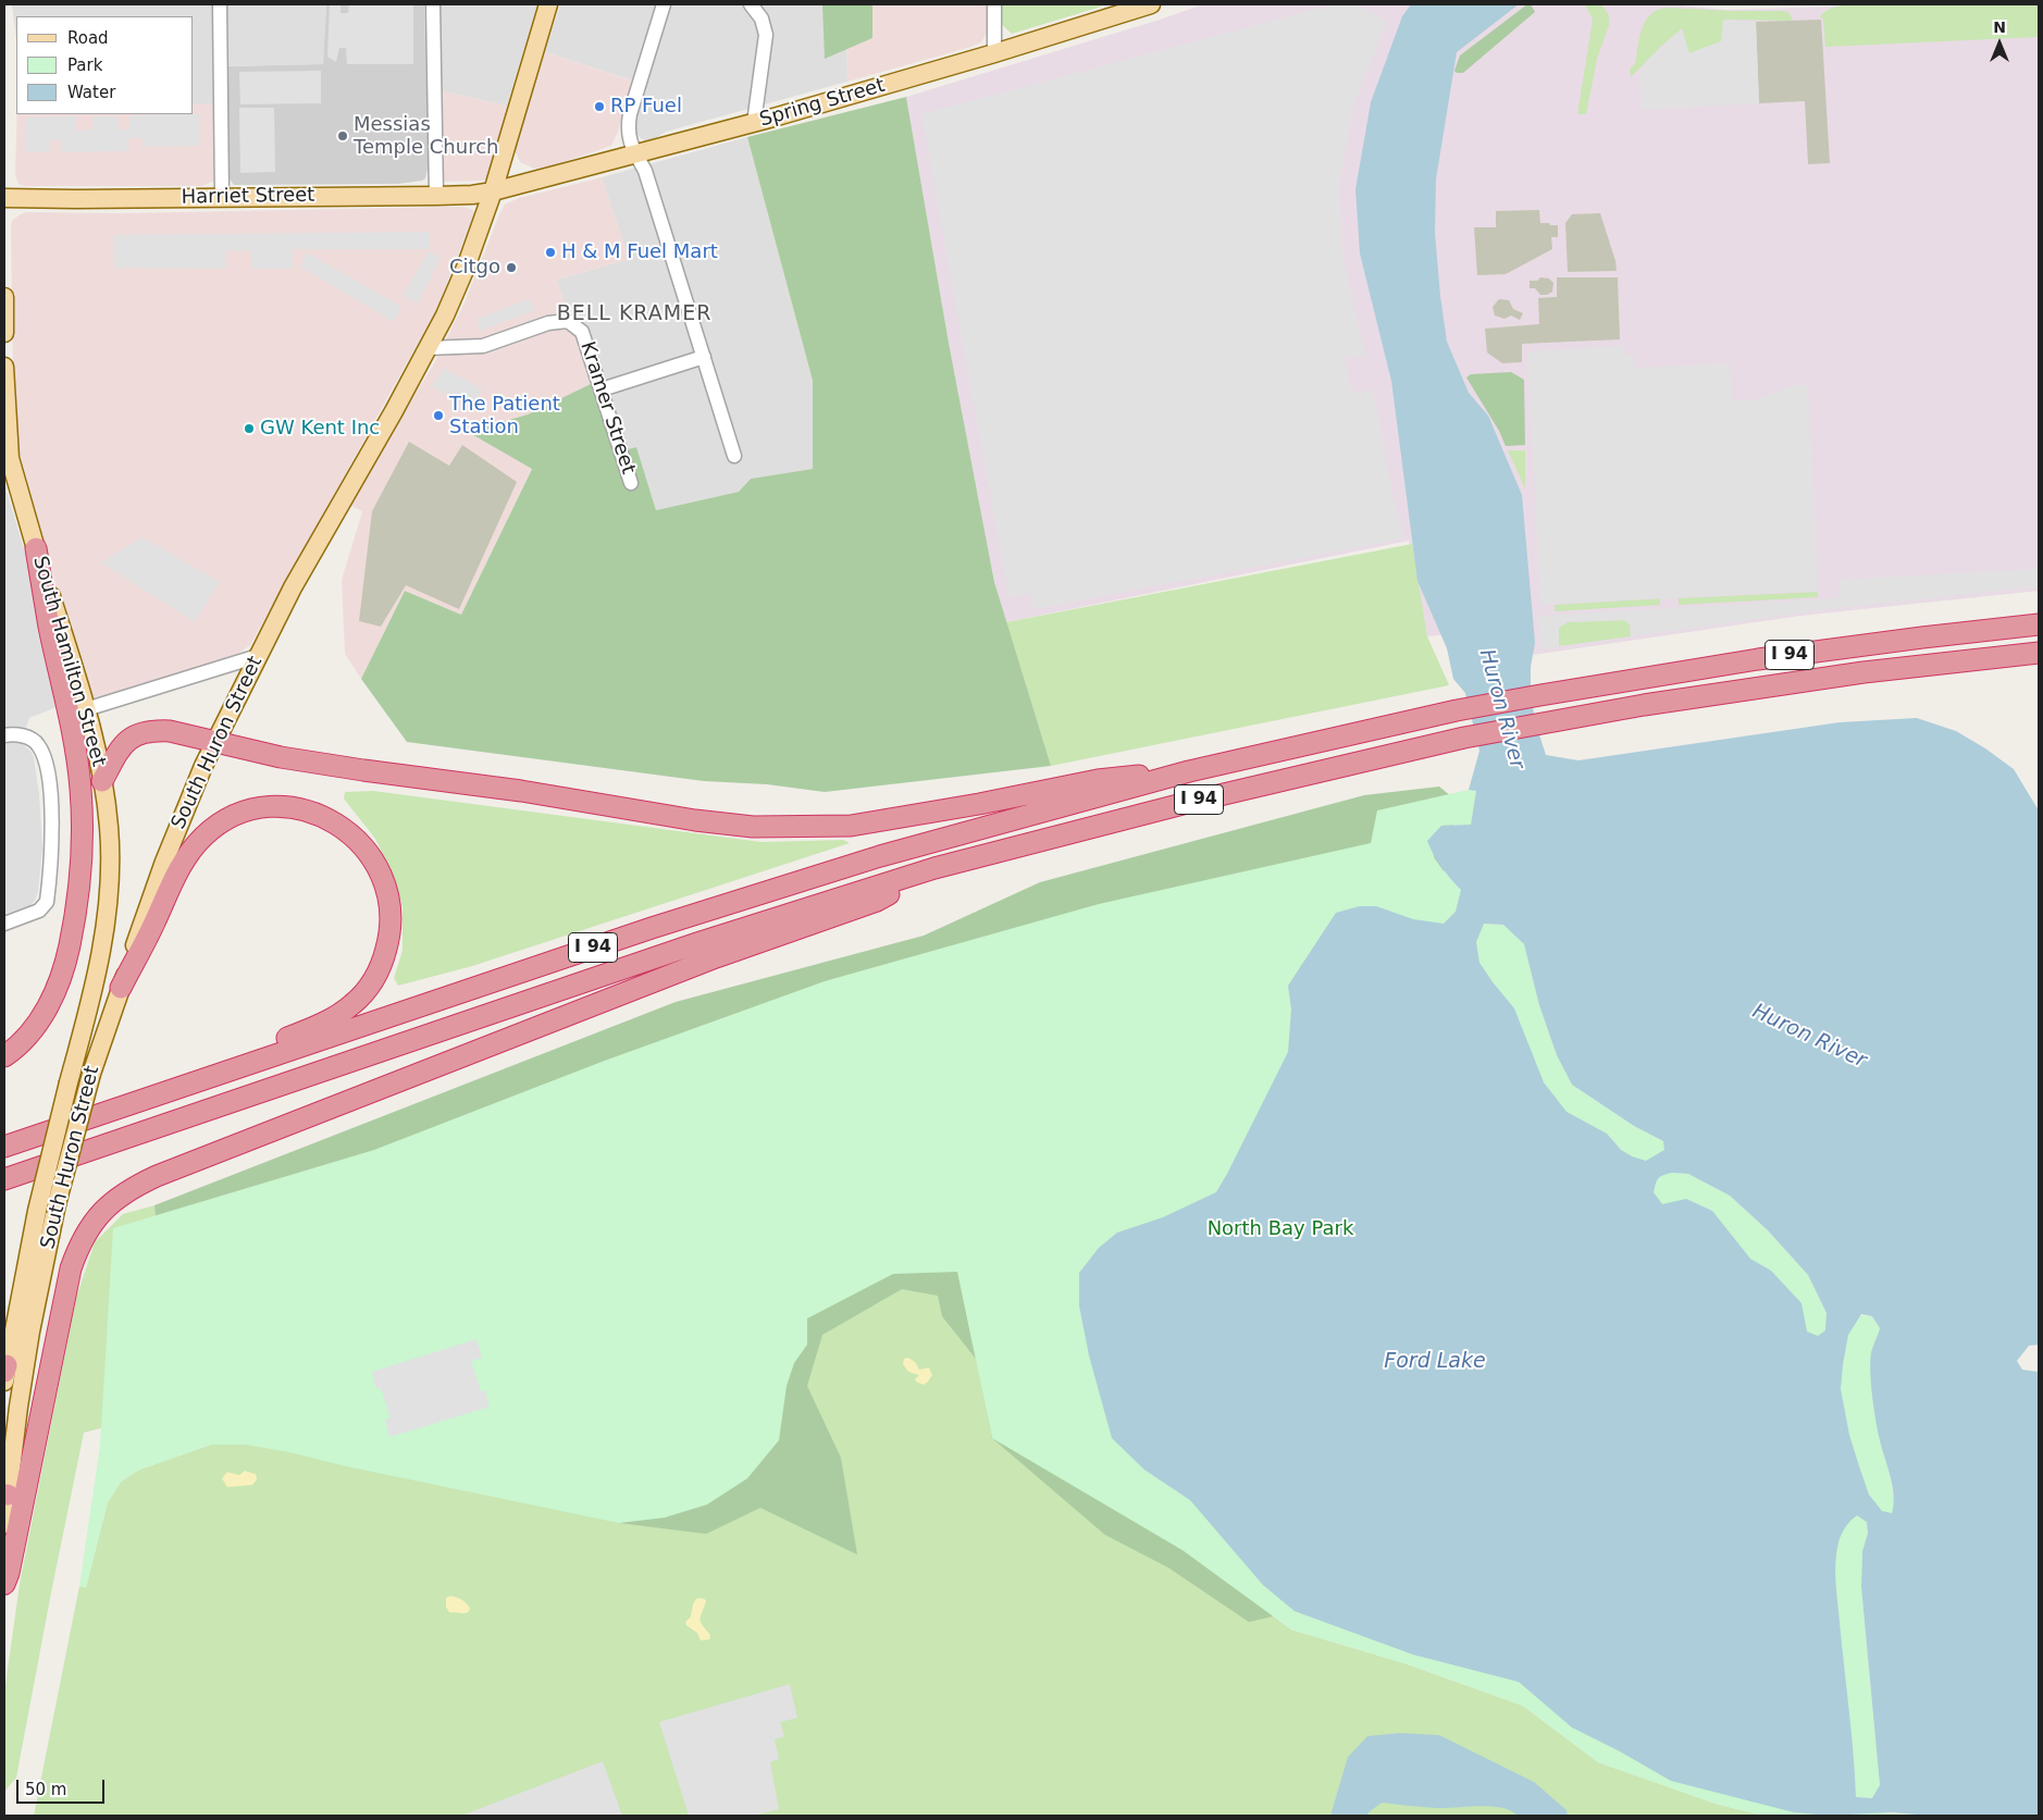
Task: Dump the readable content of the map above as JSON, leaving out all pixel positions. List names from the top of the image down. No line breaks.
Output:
{"streets":{"highway":["I 94"],"main road":["Spring Street","Harriet Street","South Hamilton Street","South Huron Street"],"street":["Kramer Street"]},"crossings":[["Spring Street","Harriet Street"],["Spring Street","South Huron Street"],["Harriet Street","South Huron Street"],["Kramer Street","South Huron Street"],["South Hamilton Street","South Huron Street"]],"districts":["BELL KRAMER"],"water":["Huron River","Ford Lake"],"parks":["North Bay Park"],"places":["RP Fuel","Messias Temple Church","H & M Fuel Mart","Citgo","The Patient Station","GW Kent Inc"],"legend":["Road","Park","Water"],"scale_bar":"50 m","north":"top"}
